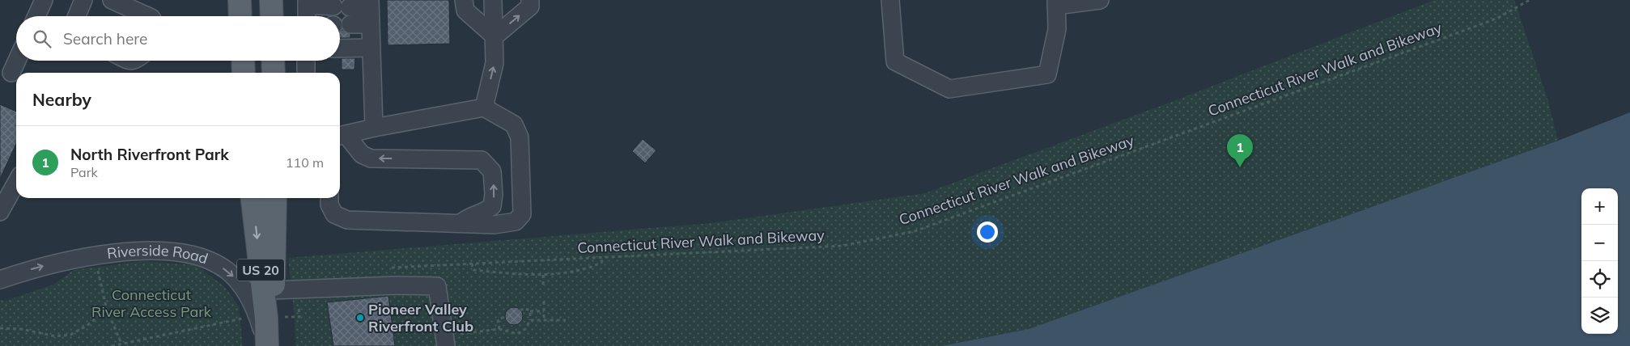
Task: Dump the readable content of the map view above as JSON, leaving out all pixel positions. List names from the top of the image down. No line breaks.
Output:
{"streets":{"main road":["US 20"],"street":["Riverside Road"],"path":["Connecticut River Walk and Bikeway"]},"crossings":[["Riverside Road","US 20"]],"one_way":["Riverside Road"],"parks":["Connecticut River Access Park"],"places":["Pioneer Valley Riverfront Club"],"page":{"search":"Search here","heading":"Nearby","list":[{"mark":"1","name":"North Riverfront Park","note":"Park","value":"110 m"}],"pins":"1","map_buttons":["+","−"]}}
